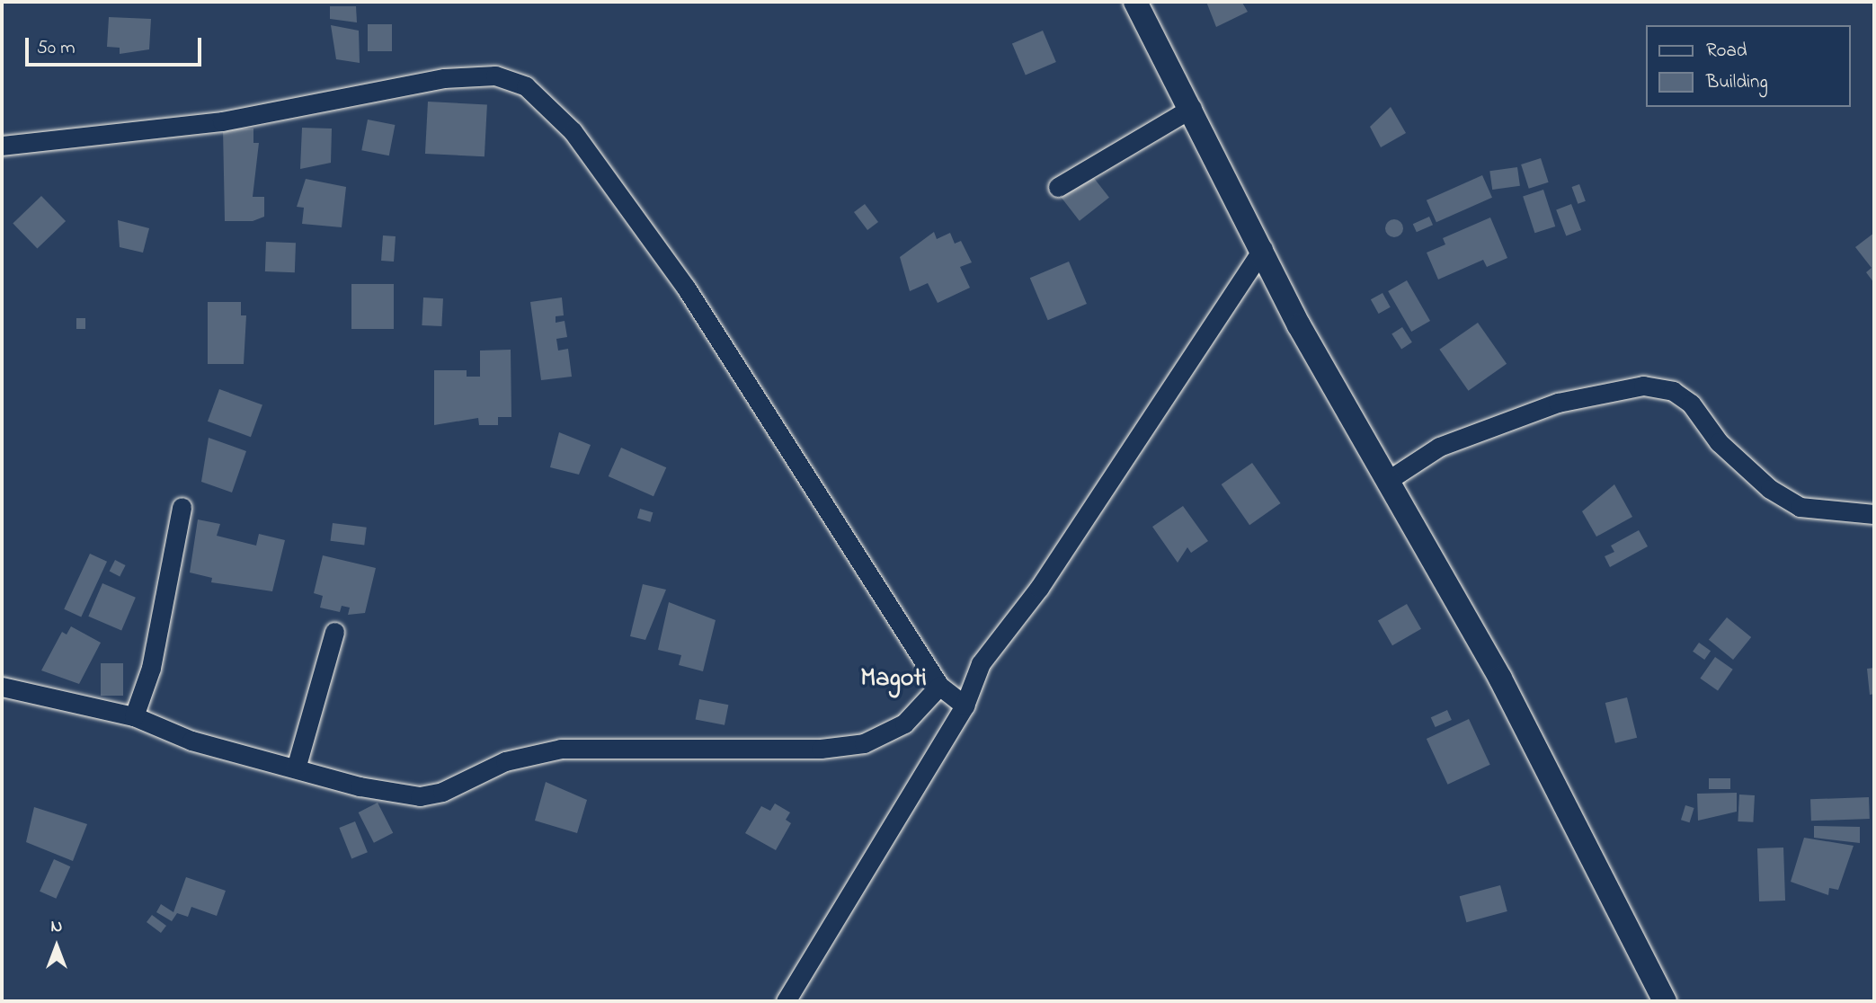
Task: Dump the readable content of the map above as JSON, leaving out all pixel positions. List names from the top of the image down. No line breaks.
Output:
{"districts":["Magoti"],"legend":["Road","Building"],"scale_bar":"50 m","north":"top"}
